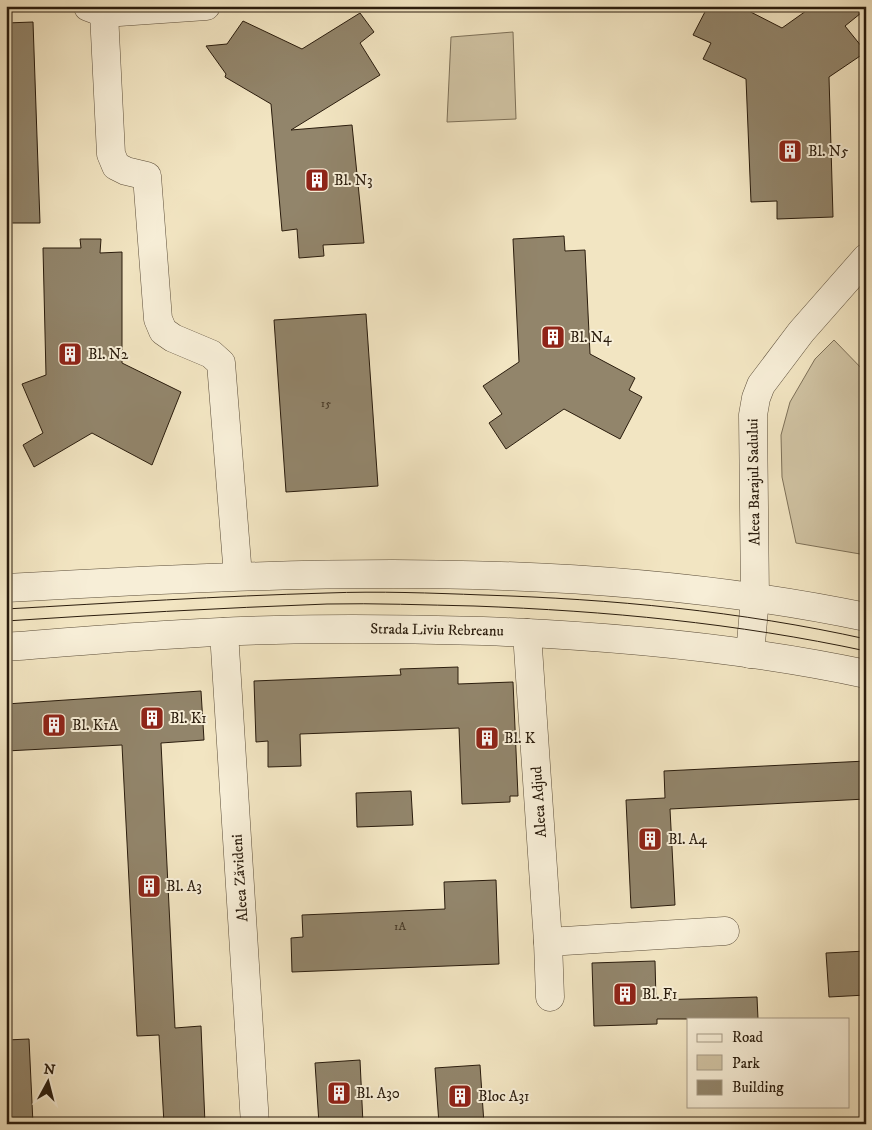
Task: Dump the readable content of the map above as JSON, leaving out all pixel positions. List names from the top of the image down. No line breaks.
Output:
{"streets":{"street":["Aleea Barajul Sadului","Strada Liviu Rebreanu","Aleea Adjud","Aleea Zăvideni"]},"crossings":[["Aleea Barajul Sadului","Strada Liviu Rebreanu"],["Strada Liviu Rebreanu","Aleea Adjud"],["Strada Liviu Rebreanu","Aleea Zăvideni"]],"places":{"building":["Bl. N5","Bl. N3","Bl. N4","Bl. N2","Bl. K1","Bl. K1A","Bl. K","Bl. A4","Bl. A3","Bl. F1","Bl. A30","Bloc A31"]},"house_numbers":["15","1A"],"legend":["Road","Park","Building"],"north":"top"}
